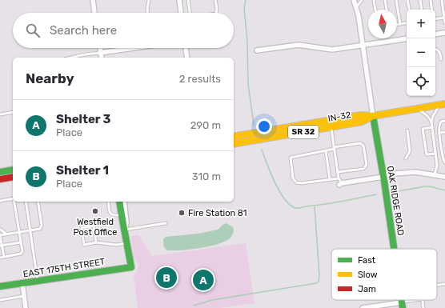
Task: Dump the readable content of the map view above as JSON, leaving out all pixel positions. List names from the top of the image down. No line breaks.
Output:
{"streets":{"street":["IN-32","SR 32","OAK RIDGE ROAD","EAST 175TH STREET"]},"crossings":[["IN-32","OAK RIDGE ROAD"]],"places":["Westfield Post Office","Fire Station 81"],"legend":["Fast","Slow","Jam"],"north":"top","page":{"map_buttons":["+","−"],"search":"Search here","heading":["Nearby","2 results"],"list":[{"mark":"A","name":"Shelter 3","note":"Place","value":"290 m"},{"mark":"B","name":"Shelter 1","note":"Place","value":"310 m"}],"pins":["B","A"]}}
